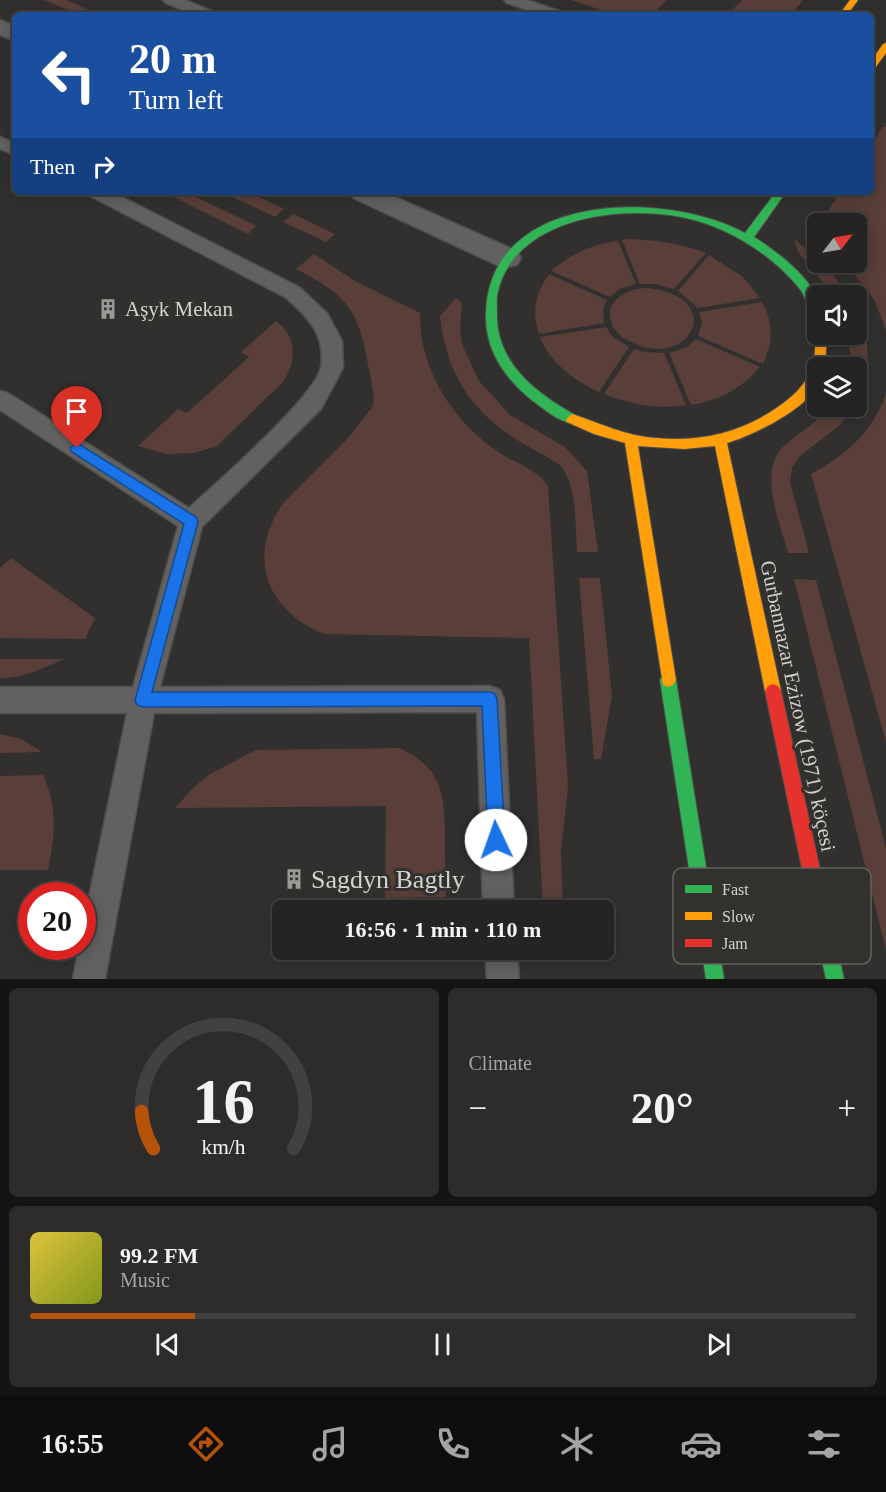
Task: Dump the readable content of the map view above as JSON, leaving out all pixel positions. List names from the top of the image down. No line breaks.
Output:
{"streets":{"street":["Gurbannazar Ezizow (1971) köçesi"]},"places":{"building":["Aşyk Mekan","Sagdyn Bagtly"]},"legend":["Fast","Slow","Jam"],"north":"top right","page":{"turn":["20 m","Turn left"],"then":"Then","limit":"20","trip":"16:56 · 1 min · 110 m","tile":"Climate","heat":["−","20°","+"],"song":["99.2 FM","Music"],"tabs":"16:55","gauge":["16","km/h"]}}
